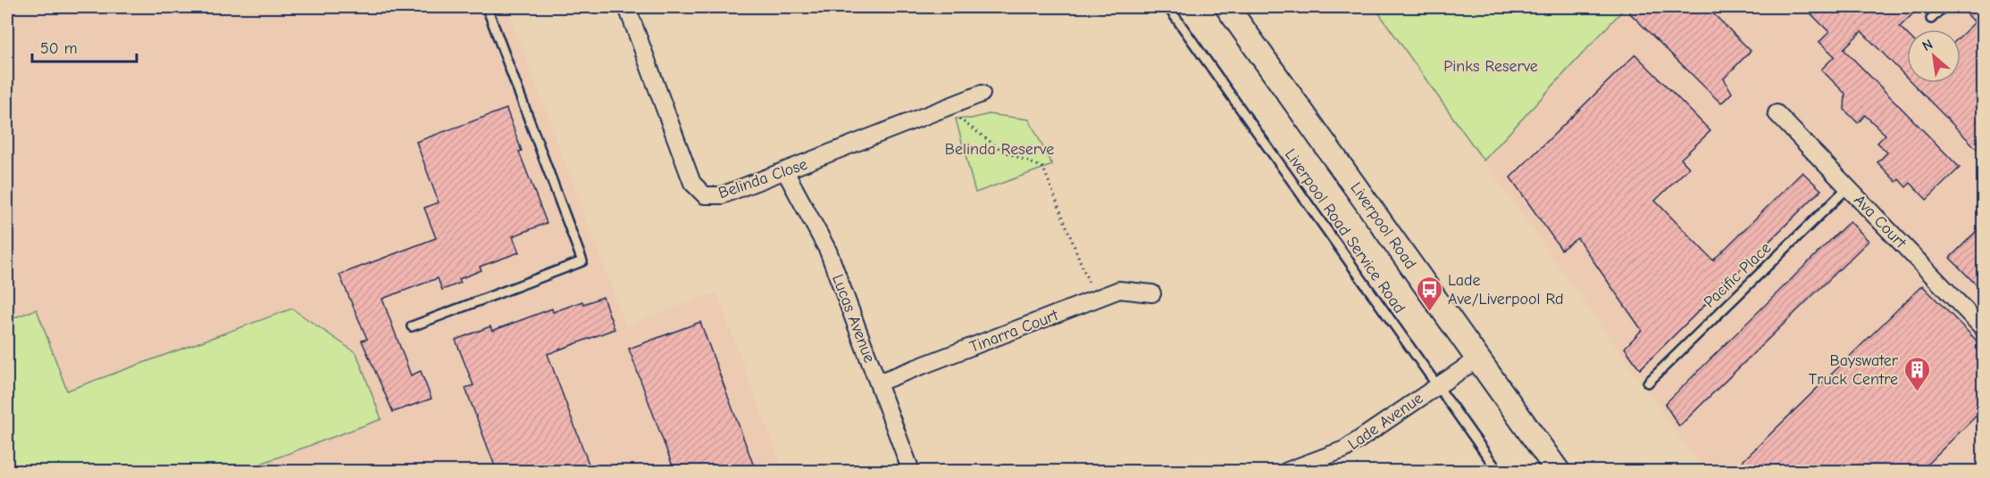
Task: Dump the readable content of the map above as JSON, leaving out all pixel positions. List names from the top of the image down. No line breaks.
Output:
{"streets":{"main road":["Liverpool Road"],"street":["Belinda Close","Ava Court","Lucas Avenue","Tinarra Court","Lade Avenue"],"lane":["Liverpool Road Service Road","Pacific Place"]},"crossings":[["Belinda Close","Lucas Avenue"],["Ava Court","Pacific Place"],["Liverpool Road","Lade Avenue"],["Liverpool Road Service Road","Lade Avenue"],["Lucas Avenue","Tinarra Court"]],"parks":["Pinks Reserve","Belinda Reserve"],"places":{"bus stop":["Lade Ave/Liverpool Rd"],"building":["Bayswater Truck Centre"]},"scale_bar":"50 m","north":"top left"}
